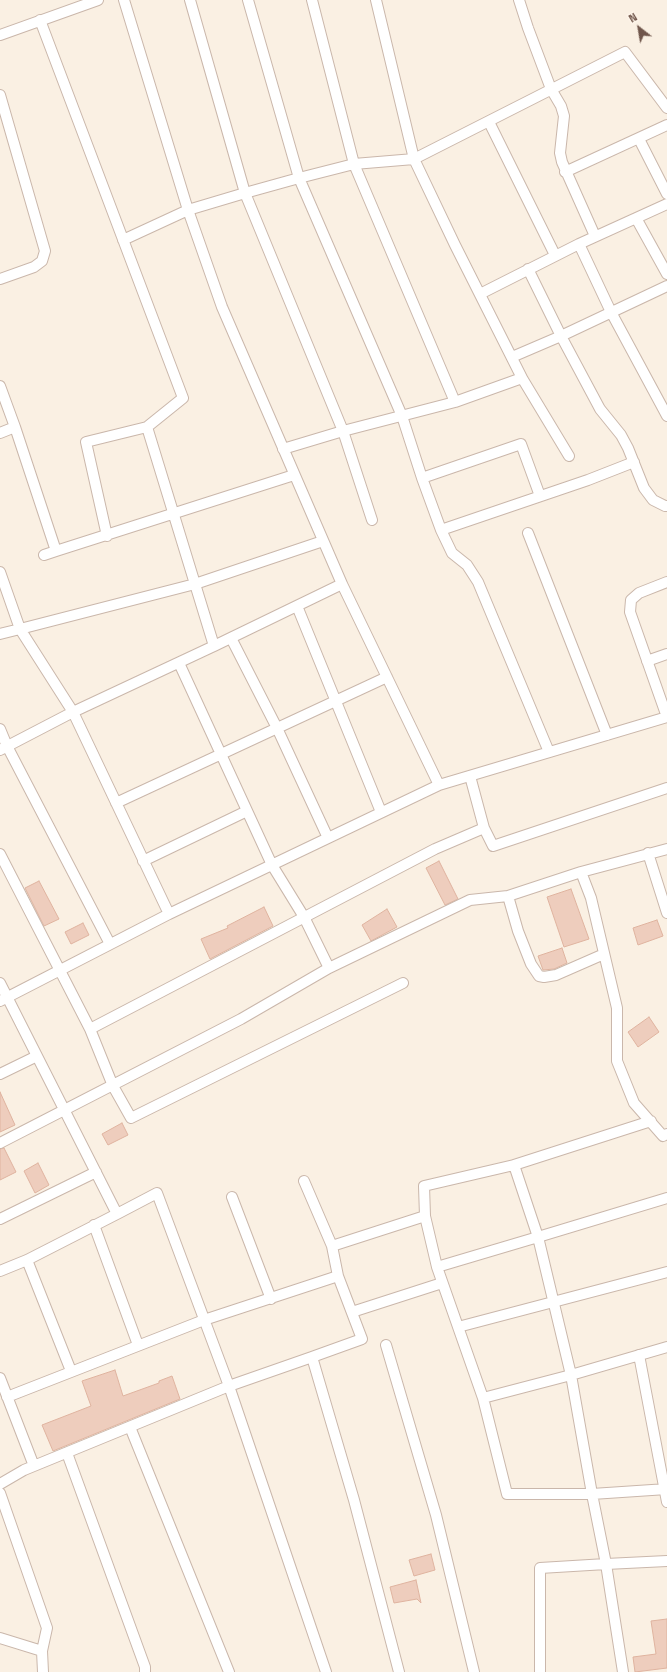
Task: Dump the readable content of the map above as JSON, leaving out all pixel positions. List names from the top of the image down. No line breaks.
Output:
{"north":"top left"}
